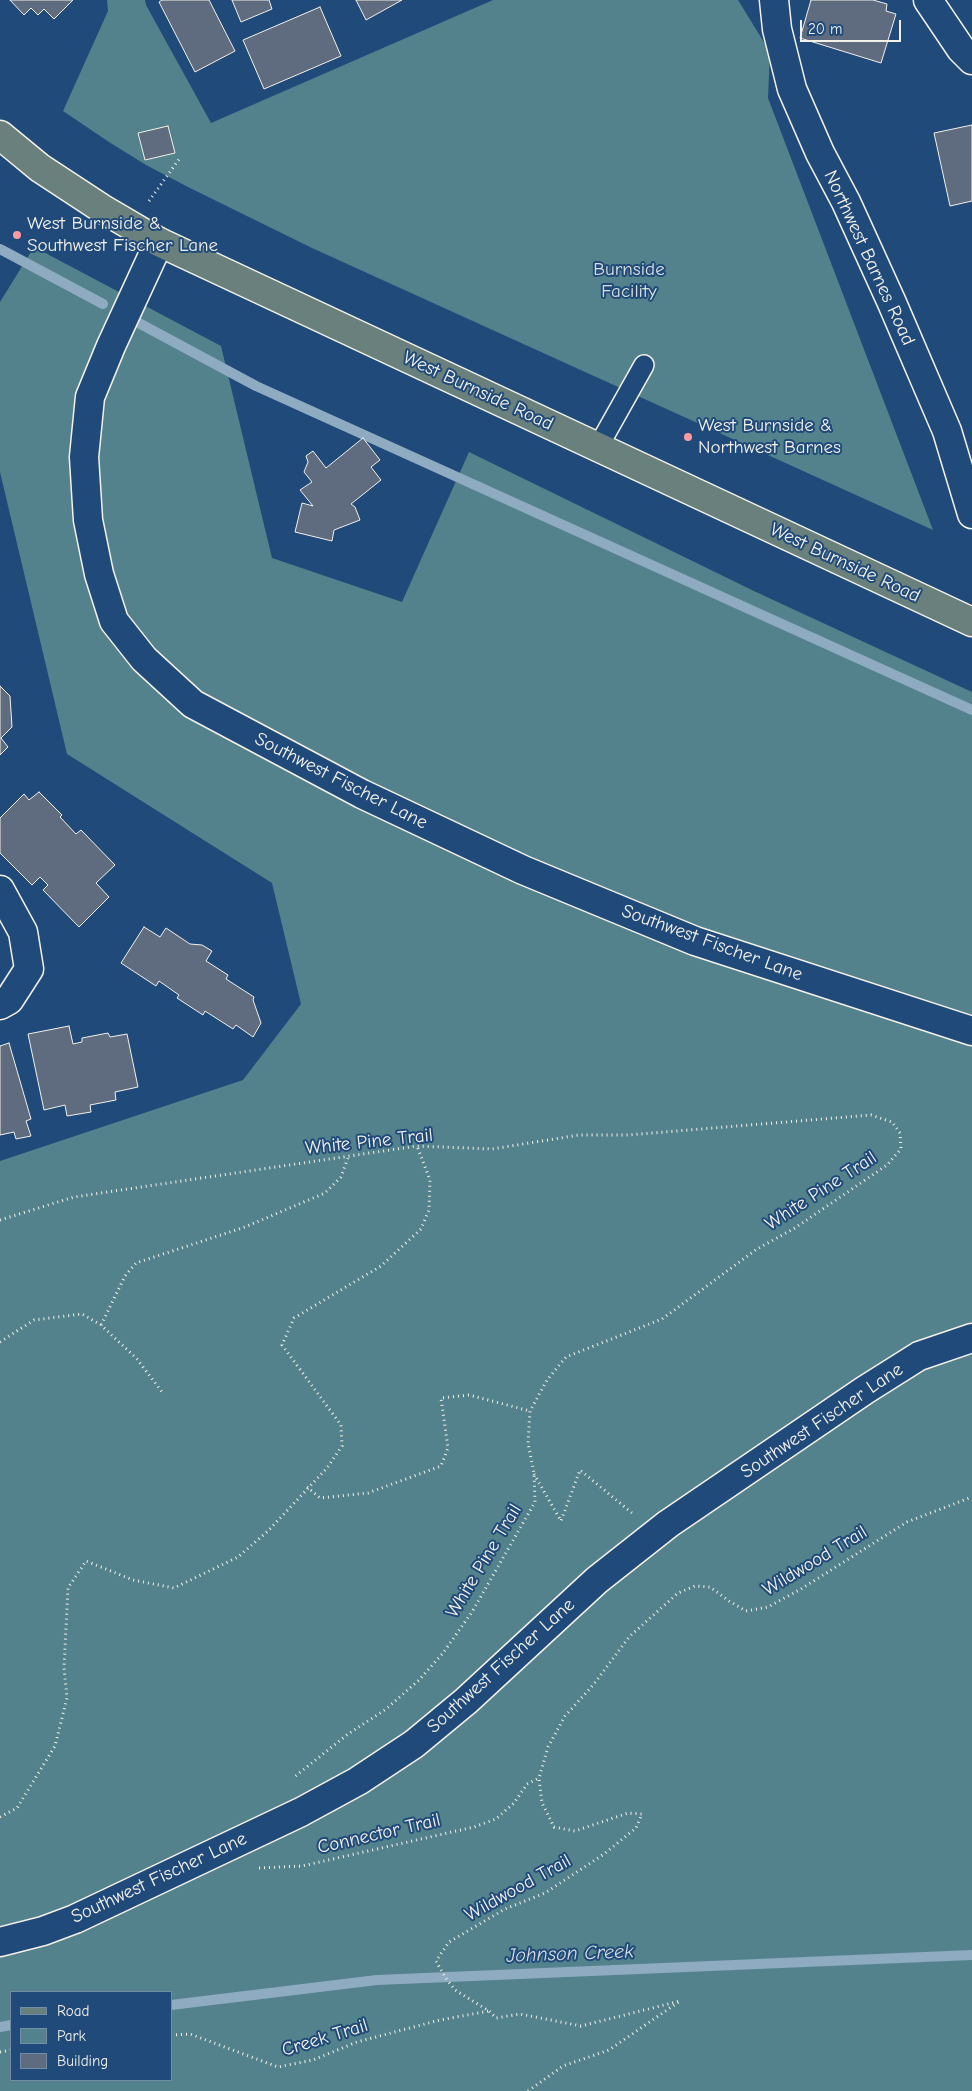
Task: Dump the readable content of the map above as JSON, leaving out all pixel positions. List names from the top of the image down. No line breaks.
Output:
{"streets":{"main road":["West Burnside Road"],"street":["Northwest Barnes Road","Southwest Fischer Lane"],"path":["White Pine Trail","Wildwood Trail","Connector Trail","Creek Trail"]},"crossings":[["West Burnside Road","Southwest Fischer Lane"],["Southwest Fischer Lane","Connector Trail"],["Wildwood Trail","Connector Trail"],["Wildwood Trail","Creek Trail"]],"water":["Johnson Creek"],"parks":["Burnside Facility"],"places":["West Burnside & Southwest Fischer Lane","West Burnside & Northwest Barnes"],"legend":["Road","Park","Building"],"scale_bar":"20 m"}
